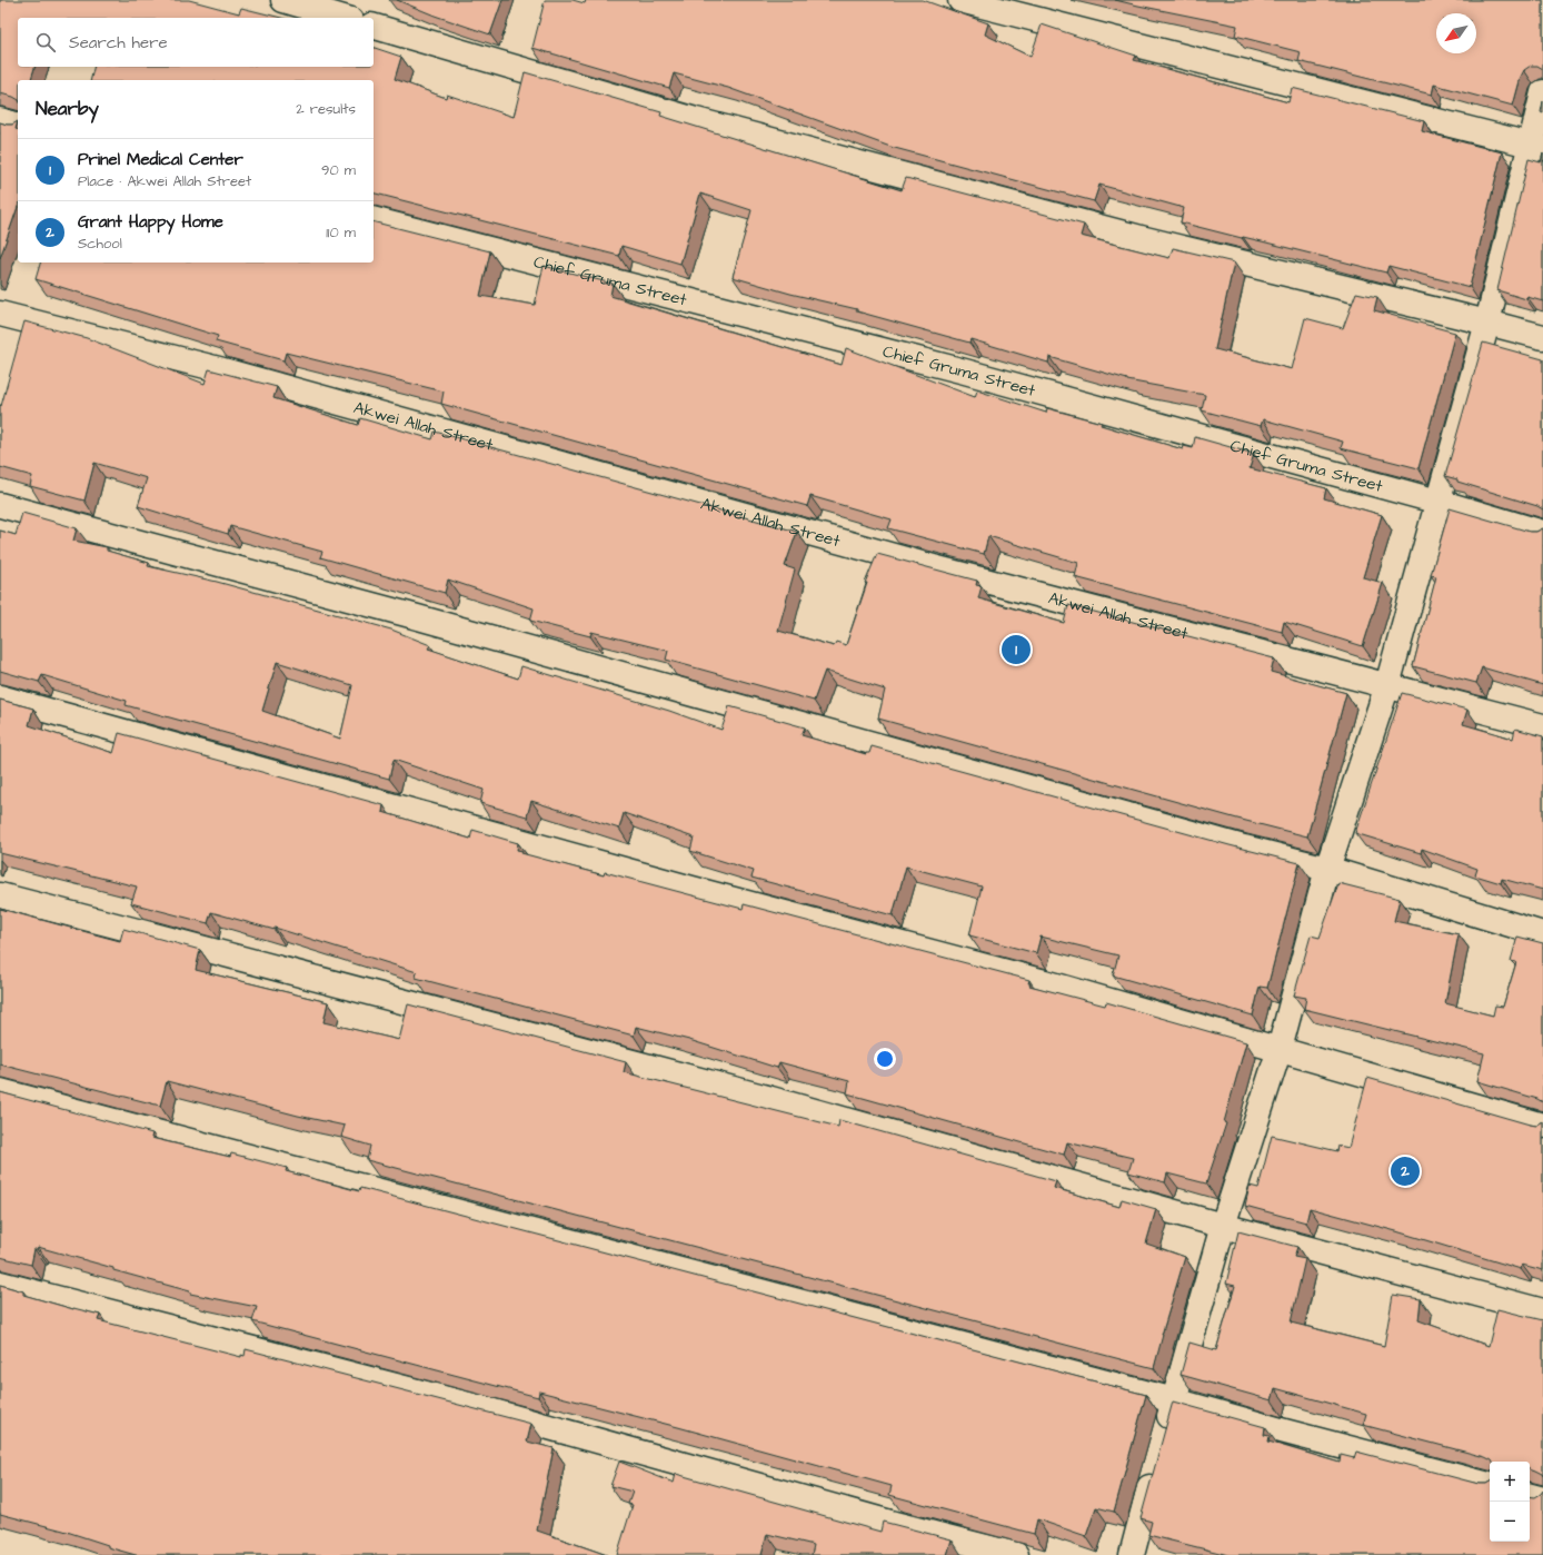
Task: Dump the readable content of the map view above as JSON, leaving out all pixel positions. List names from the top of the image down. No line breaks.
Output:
{"streets":{"street":["Chief Gruma Street","Akwei Allah Street"]},"north":"bottom left","page":{"search":"Search here","heading":["Nearby","2 results"],"list":[{"mark":"1","name":"Prinel Medical Center","note":"Place · Akwei Allah Street","value":"90 m"},{"mark":"2","name":"Grant Happy Home","note":"School","value":"110 m"}],"pins":["1","2"],"map_buttons":["+","−"]}}
